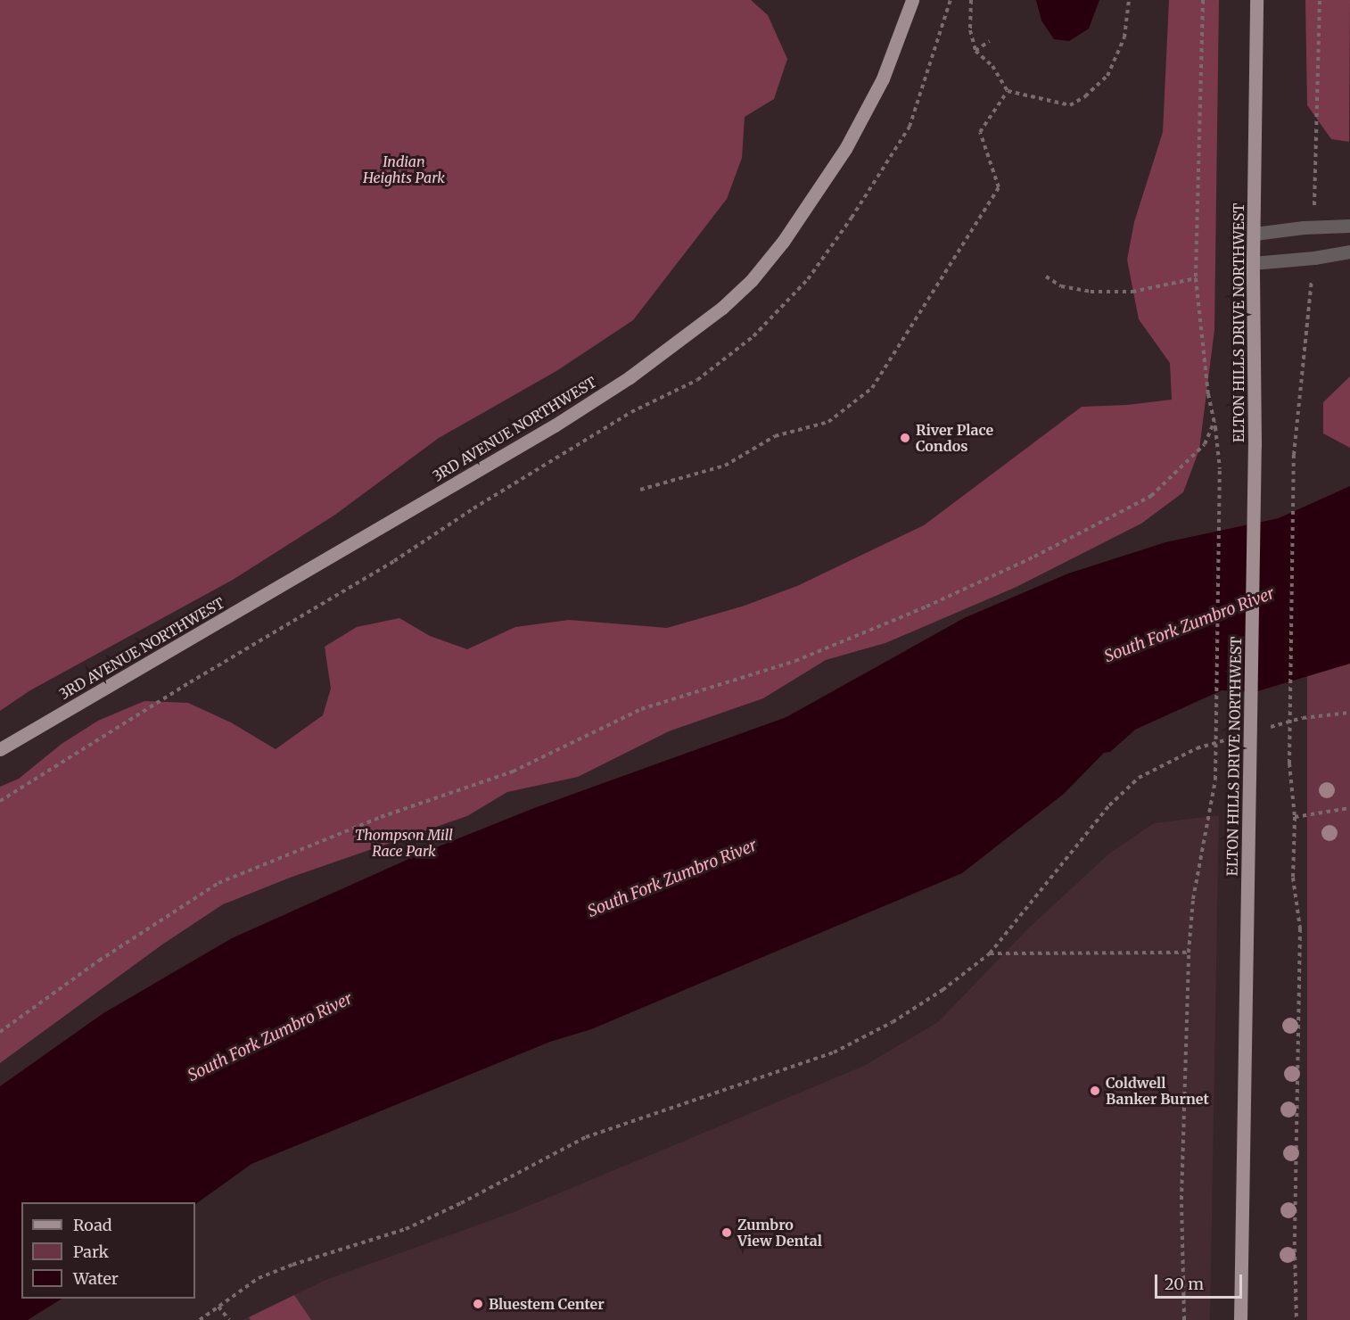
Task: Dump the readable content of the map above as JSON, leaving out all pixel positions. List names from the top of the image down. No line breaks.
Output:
{"streets":{"main road":["ELTON HILLS DRIVE NORTHWEST","3RD AVENUE NORTHWEST"]},"water":["South Fork Zumbro River"],"parks":["Indian Heights Park","Thompson Mill Race Park"],"places":["River Place Condos","Coldwell Banker Burnet","Zumbro View Dental","Bluestem Center"],"legend":["Road","Park","Water"],"scale_bar":"20 m"}
